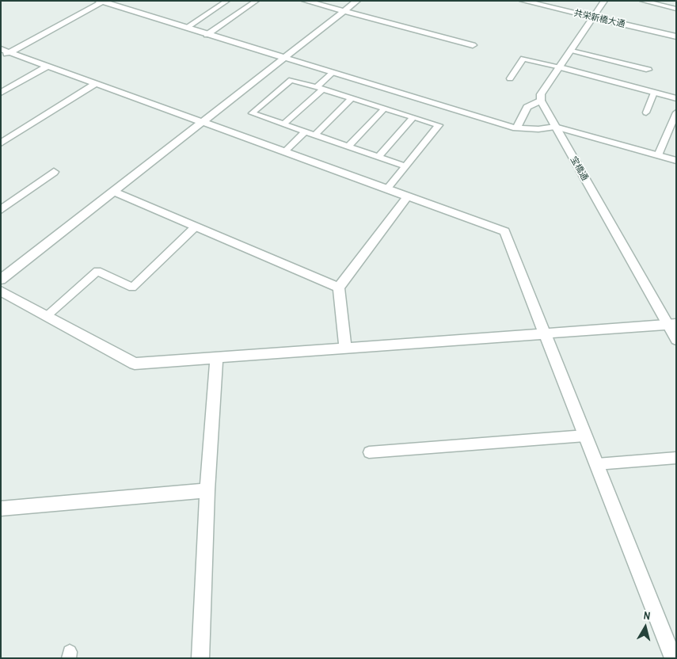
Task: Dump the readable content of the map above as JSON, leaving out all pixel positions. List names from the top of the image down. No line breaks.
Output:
{"streets":{"street":["共栄新橋大通","宝橋通"]},"north":"top"}
